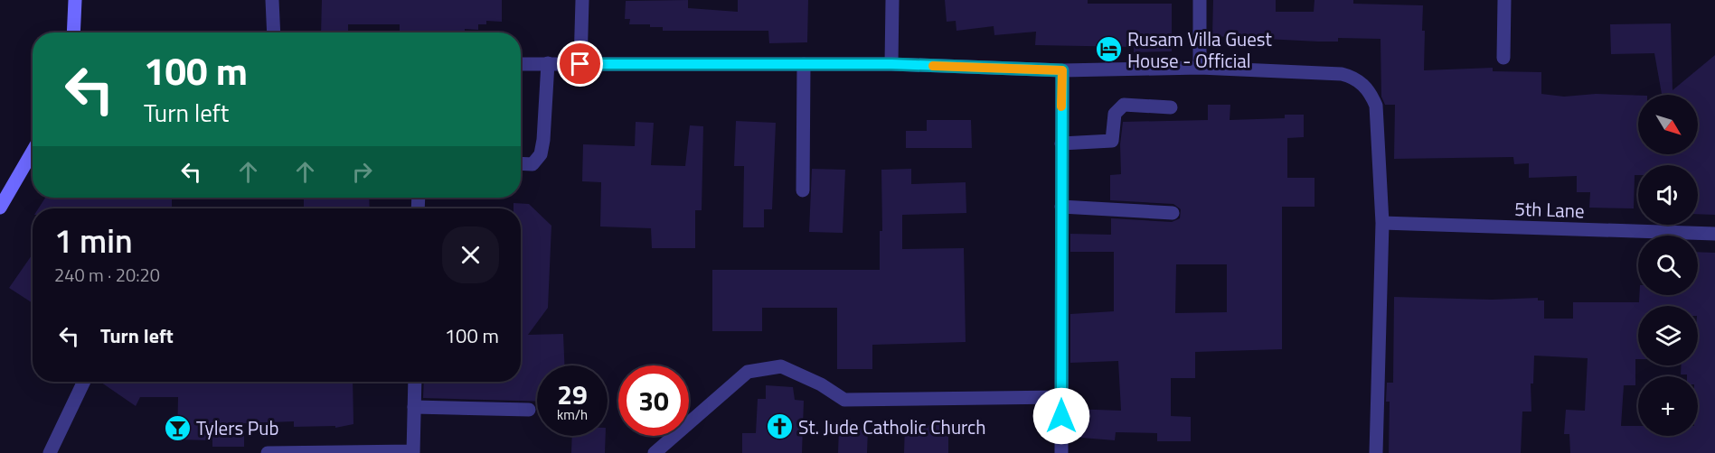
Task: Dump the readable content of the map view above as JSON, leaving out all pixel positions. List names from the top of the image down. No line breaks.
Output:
{"streets":{"street":["5th Lane"]},"places":{"hotel":["Rusam Villa Guest House - Official"],"church":["St. Jude Catholic Church"],"bar":["Tylers Pub"]},"north":"bottom right","page":{"turn":["100 m","Turn left"],"map_buttons":"+","heading":["1 min","240 m · 20:20"],"list":[{"name":"Turn left","value":"100 m"}],"speed":"29 km/h","limit":"30"}}
